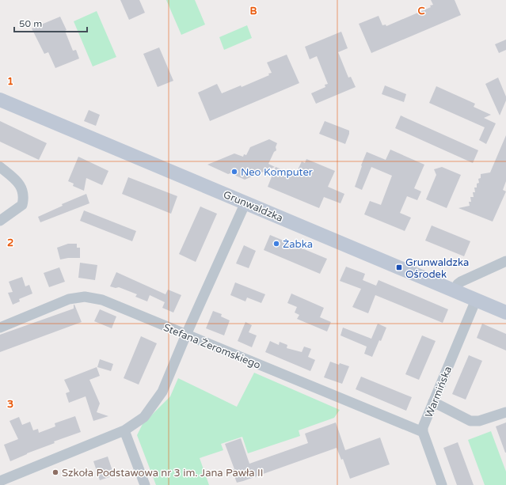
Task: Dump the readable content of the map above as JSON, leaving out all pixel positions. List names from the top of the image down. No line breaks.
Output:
{"streets":{"street":["Grunwaldzka","Stefana Żeromskiego","Warmińska"]},"crossings":[["Grunwaldzka","Warmińska"],["Stefana Żeromskiego","Warmińska"]],"places":{"other":["Neo Komputer","Żabka","Szkoła Podstawowa nr 3 im. Jana Pawła II"],"transit":["Grunwaldzka Ośrodek"]},"scale_bar":"50 m","grid":{"columns":["B","C"],"rows":["1","2","3"]}}
